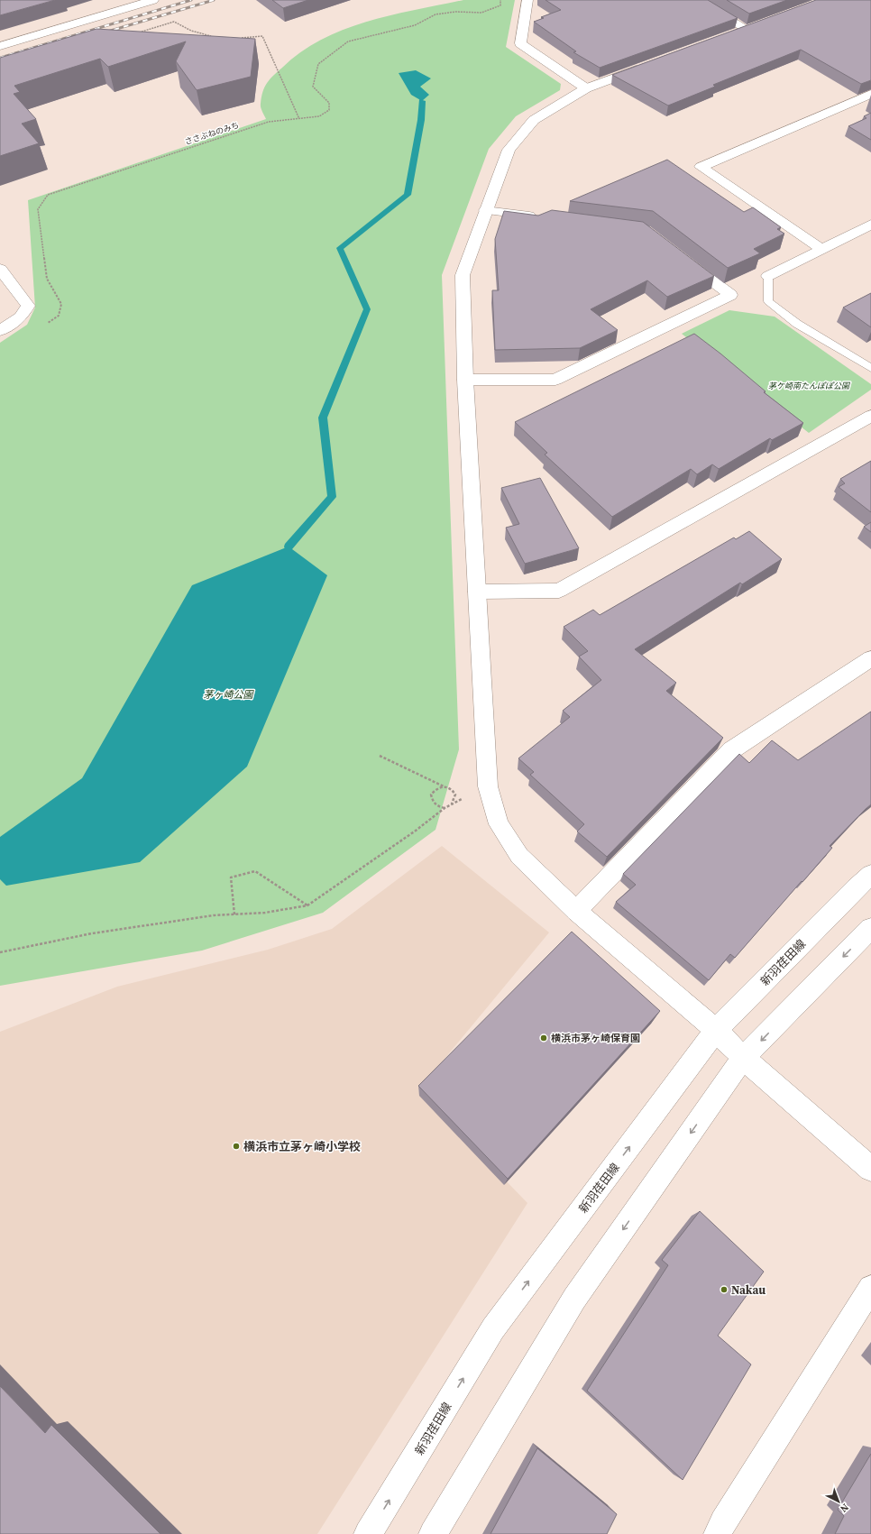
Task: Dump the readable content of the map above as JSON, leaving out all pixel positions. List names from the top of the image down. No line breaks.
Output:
{"streets":{"street":["新羽荏田線"],"path":["ささぶねのみち"]},"parks":["茅ケ崎南たんぽぽ公園","茅ヶ崎公園"],"places":["横浜市茅ヶ崎保育園","横浜市立茅ヶ崎小学校","Nakau"],"north":"bottom right"}
